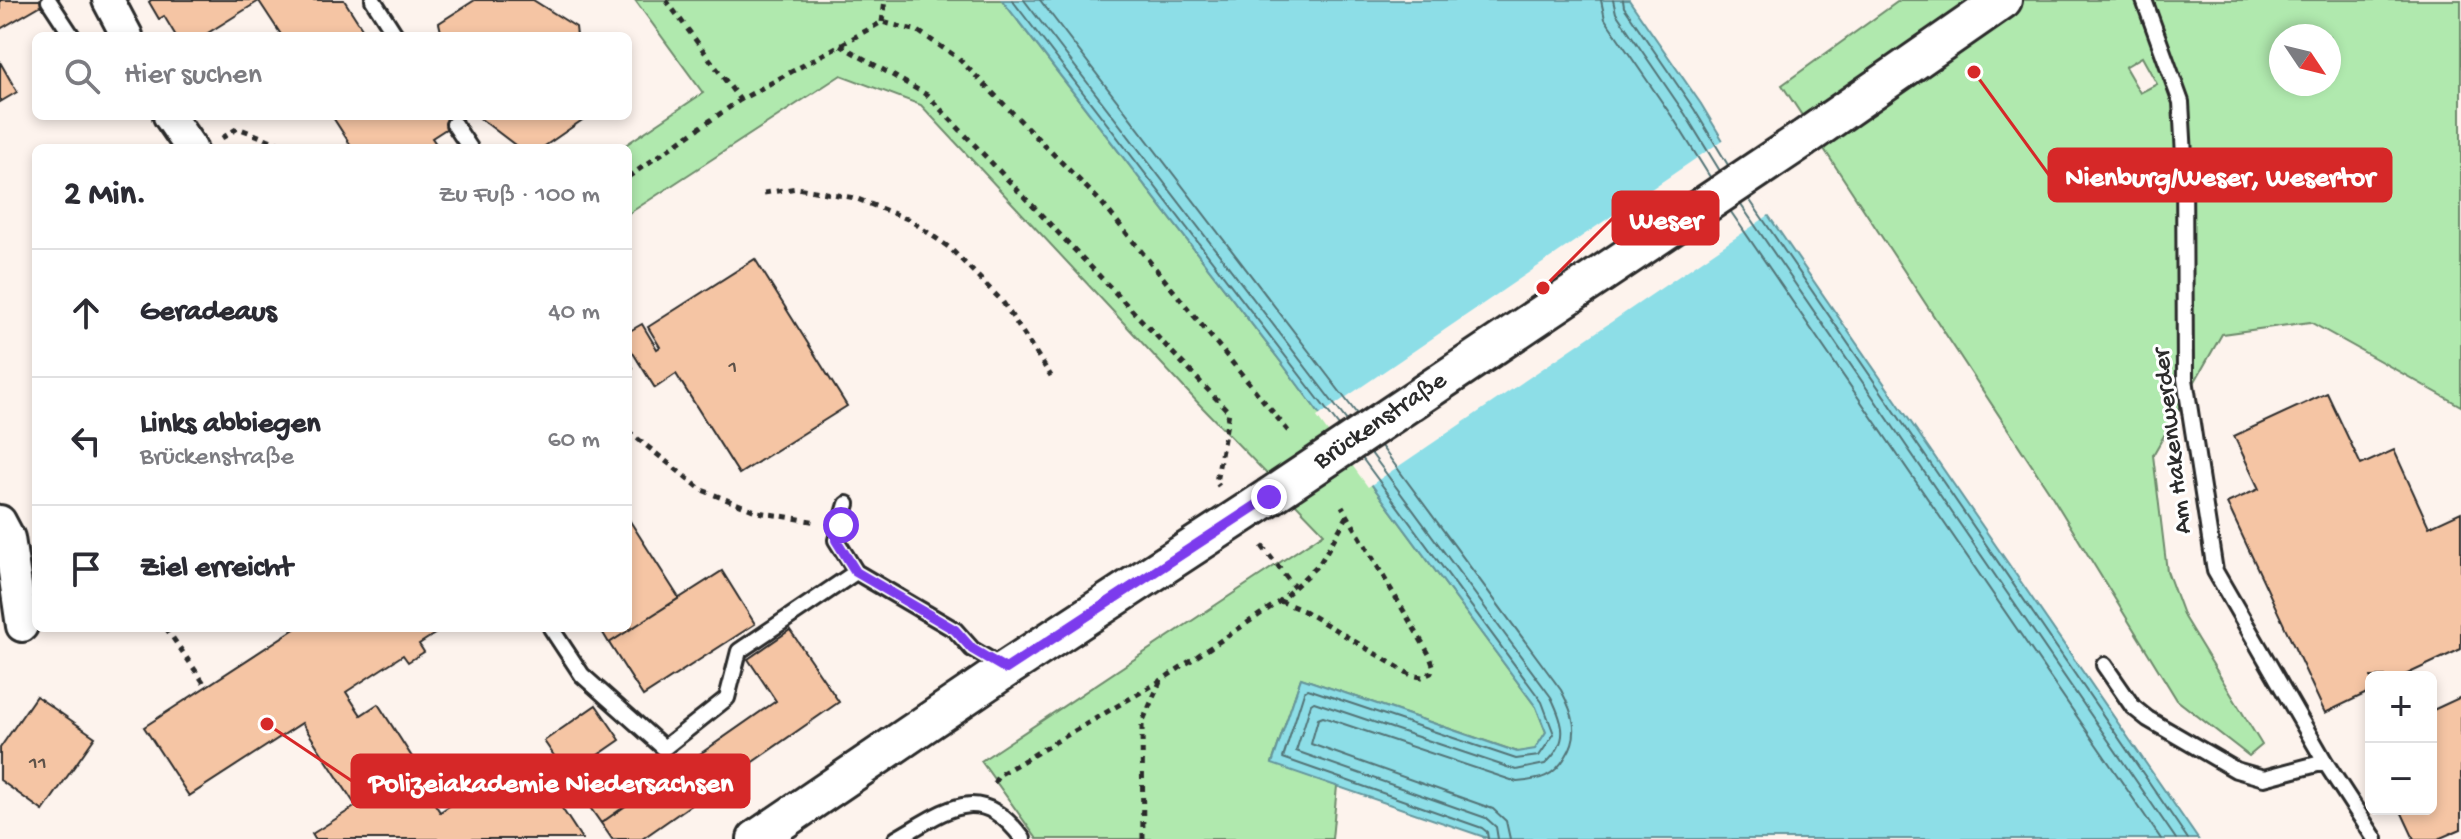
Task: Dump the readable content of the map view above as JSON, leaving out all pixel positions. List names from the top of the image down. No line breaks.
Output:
{"streets":{"street":["Brückenstraße"],"lane":["Am Hakenwerder"]},"places":["Nienburg/Weser, Wesertor","Weser","Polizeiakademie Niedersachsen"],"house_numbers":["1","11"],"north":"bottom right","page":{"search":"Hier suchen","heading":["2 Min.","Zu Fuß · 100 m"],"list":[["Geradeaus","40 m"],["Links abbiegen","Brückenstraße","60 m"],"Ziel erreicht"],"map_buttons":["+","−"]}}
